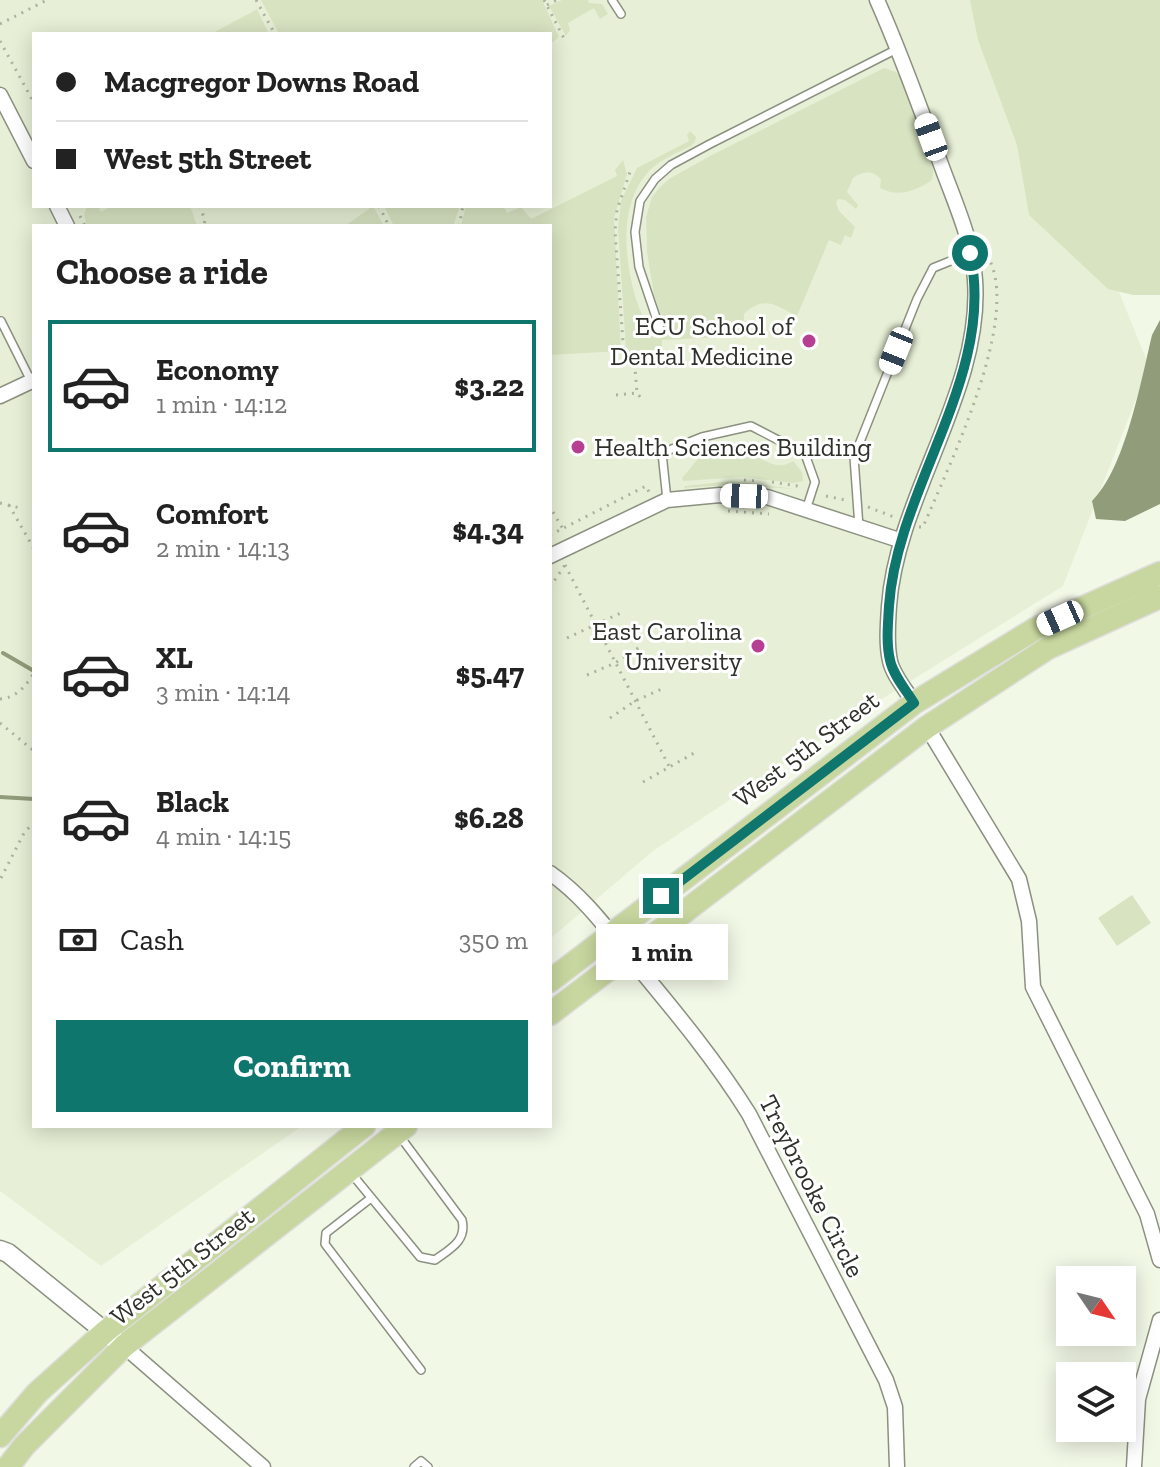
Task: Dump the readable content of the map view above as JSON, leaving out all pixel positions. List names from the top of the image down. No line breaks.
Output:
{"streets":{"main road":["West 5th Street"],"street":["Treybrooke Circle"]},"crossings":[["West 5th Street","Treybrooke Circle"]],"places":["ECU School of Dental Medicine","Health Sciences Building","East Carolina University"],"north":"bottom right","page":{"banner":["Macgregor Downs Road","West 5th Street"],"heading":"Choose a ride","list":[{"name":"Economy","note":"1 min · 14:12","value":"$3.22"},{"name":"Comfort","note":"2 min · 14:13","value":"$4.34"},{"name":"XL","note":"3 min · 14:14","value":"$5.47"},{"name":"Black","note":"4 min · 14:15","value":"$6.28"}],"pay":["Cash","350 m"],"bubble":"1 min","buttons":"Confirm"}}
